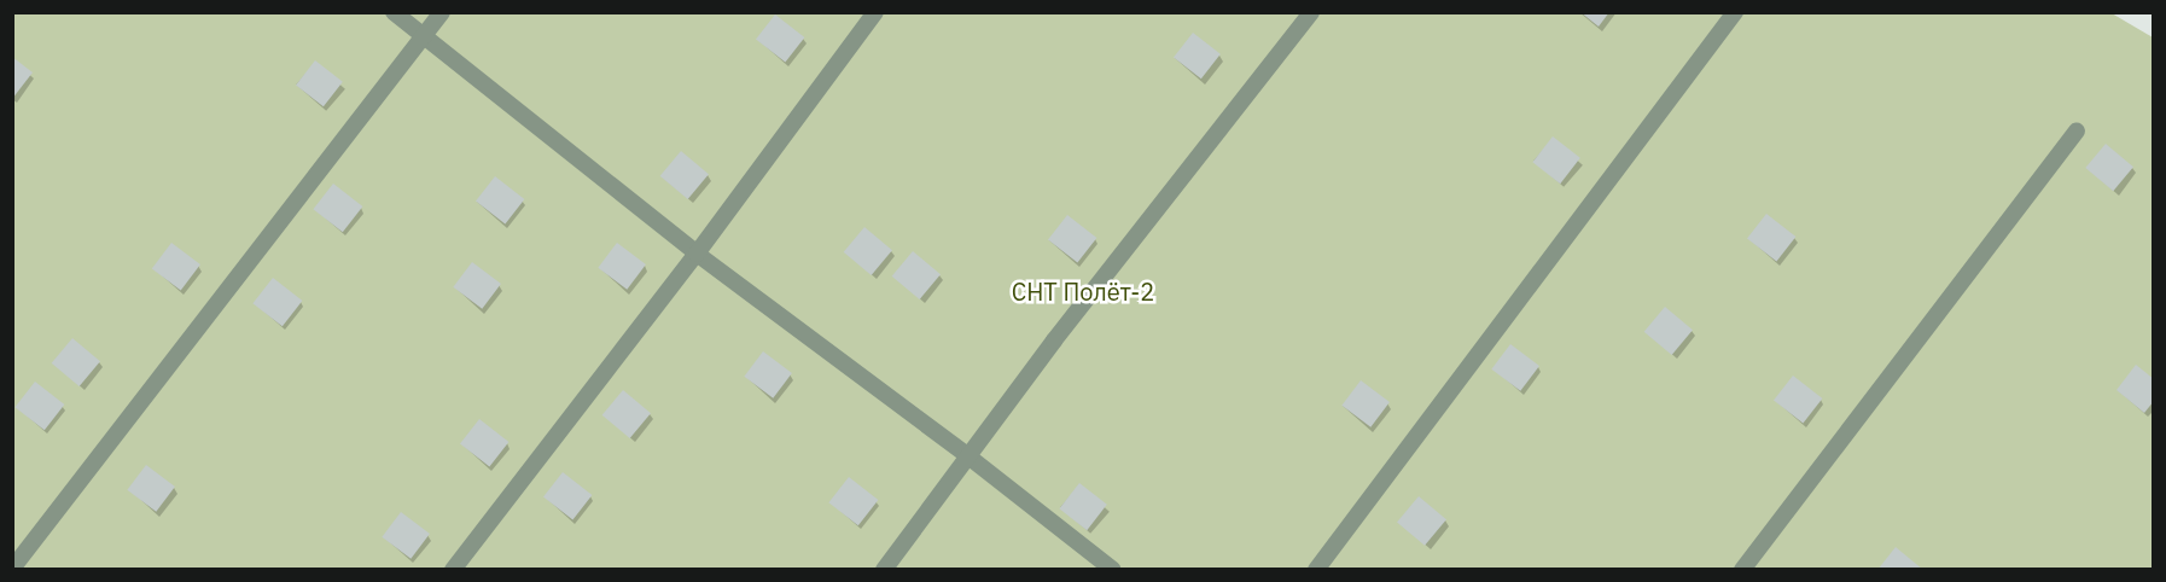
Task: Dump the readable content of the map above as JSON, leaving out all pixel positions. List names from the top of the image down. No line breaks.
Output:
{"parks":["СНТ Полёт-2"]}
